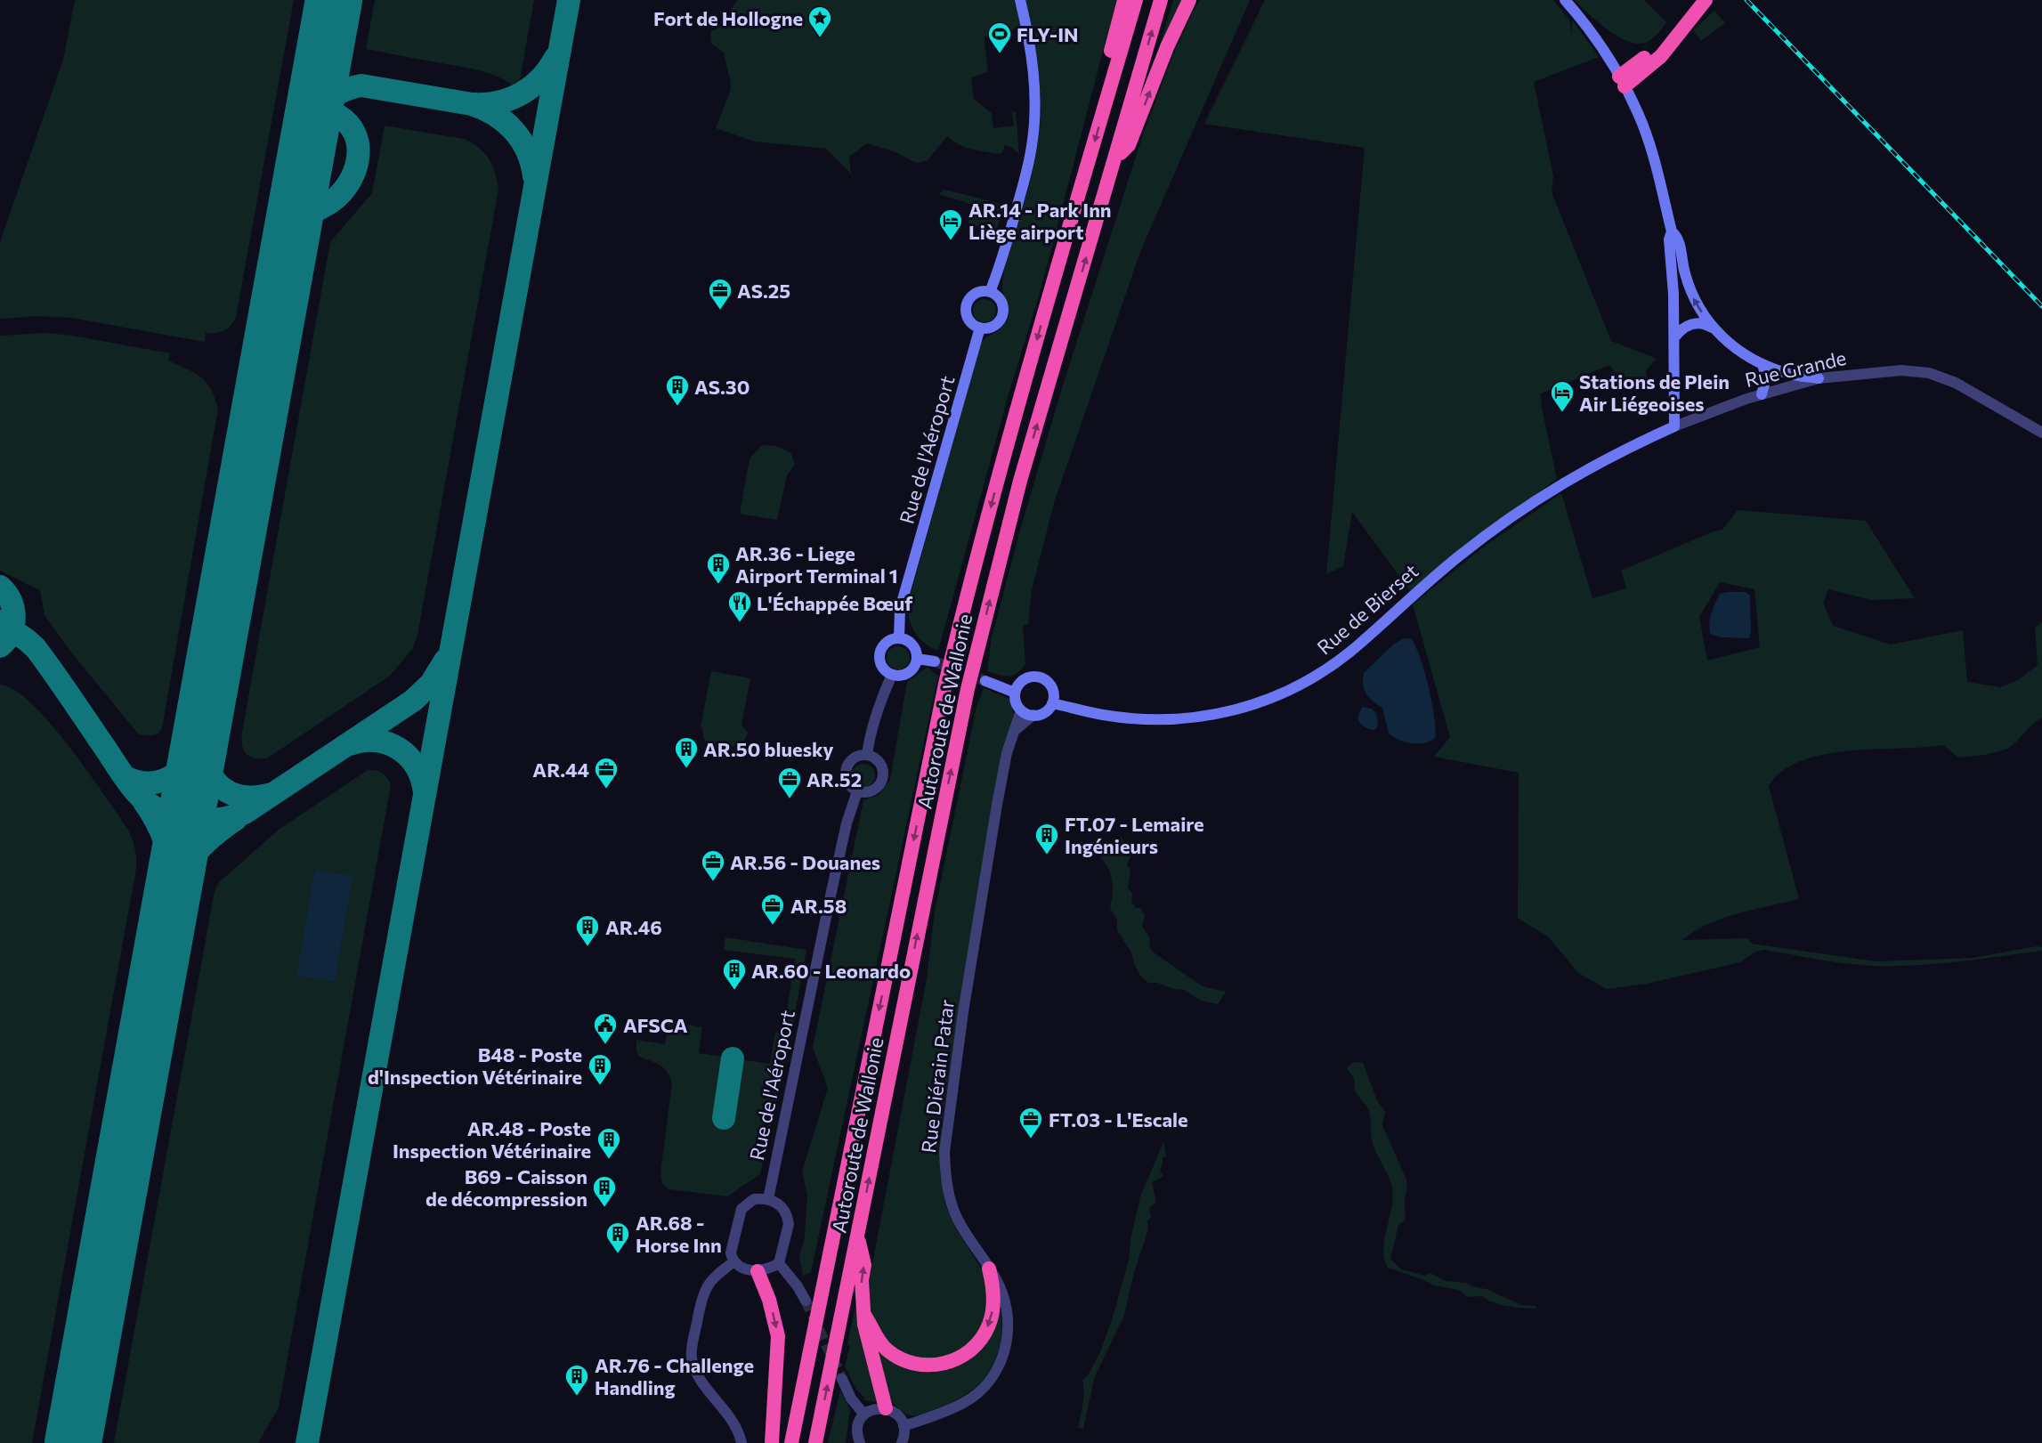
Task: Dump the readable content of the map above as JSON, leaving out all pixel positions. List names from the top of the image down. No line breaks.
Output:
{"streets":{"highway":["Autoroute de Wallonie"],"main road":["Rue de l'Aéroport","Rue de Bierset"],"street":["Rue Grande","Rue Diérain Patar"]},"crossings":[["Rue Grande","Rue de Bierset"],["Rue de Bierset","Rue Diérain Patar"]],"places":{"place":["Fort de Hollogne"],"sports":["FLY-IN"],"hotel":["AR.14 - Park Inn Liège airport","Stations de Plein Air Liégeoises"],"office":["AS.25","AR.44","AR.52","AR.56 - Douanes","AR.58","FT.03 - L'Escale"],"building":["AS.30","AR.36 - Liege Airport Terminal 1","AR.50 bluesky","FT.07 - Lemaire Ingénieurs","AR.46","AR.60 - Leonardo","B48 - Poste d'Inspection Vétérinaire","AR.48 - Poste Inspection Vétérinaire","B69 - Caisson de décompression","AR.68 - Horse Inn","AR.76 - Challenge Handling"],"restaurant":["L'Échappée Bœuf"],"public building":["AFSCA"]}}
